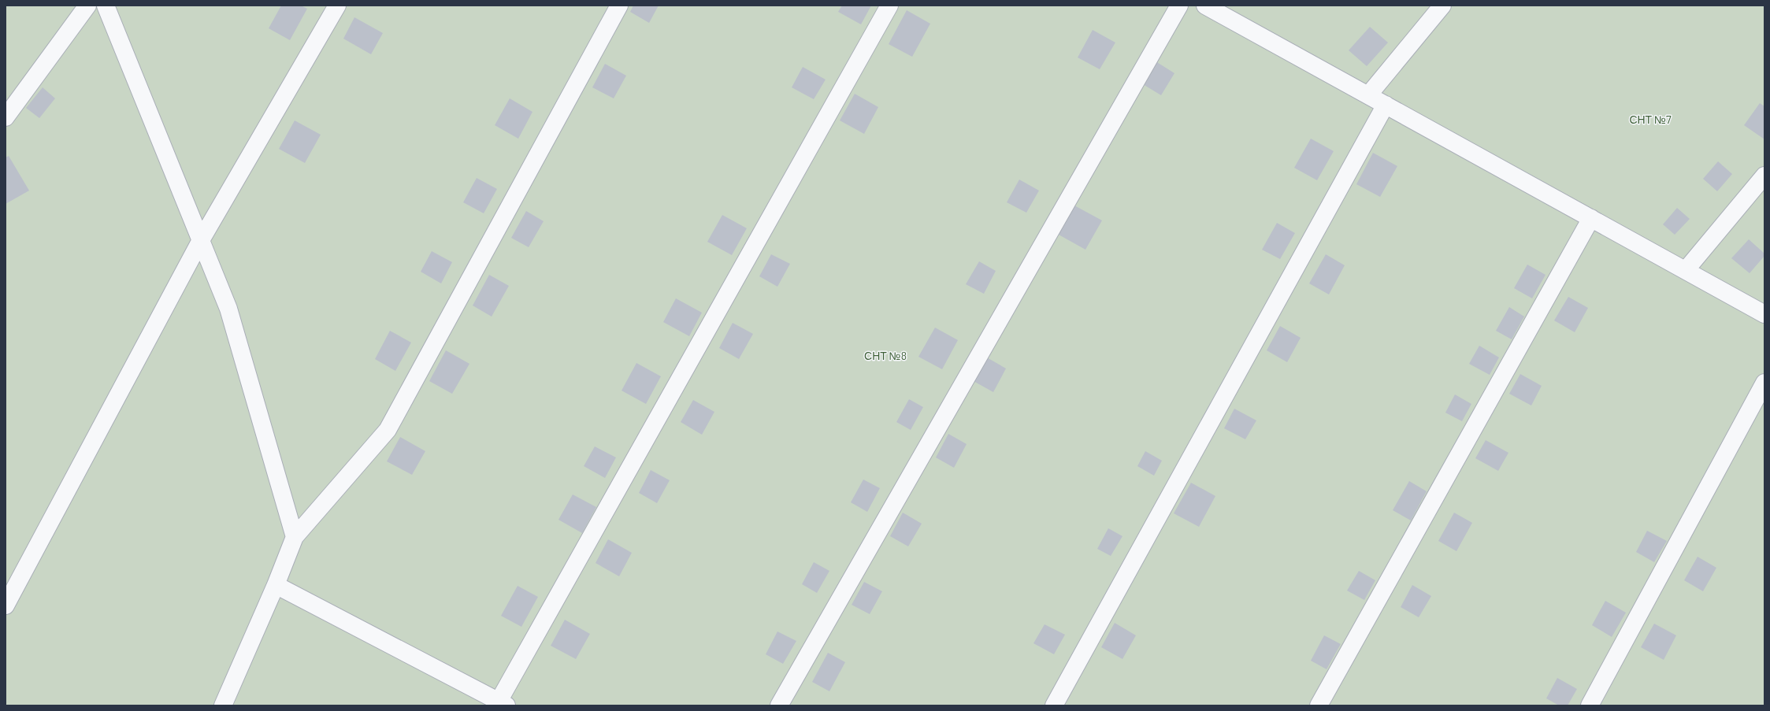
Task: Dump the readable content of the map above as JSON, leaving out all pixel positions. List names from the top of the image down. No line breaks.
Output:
{"parks":["СНТ №7","СНТ №8"]}
